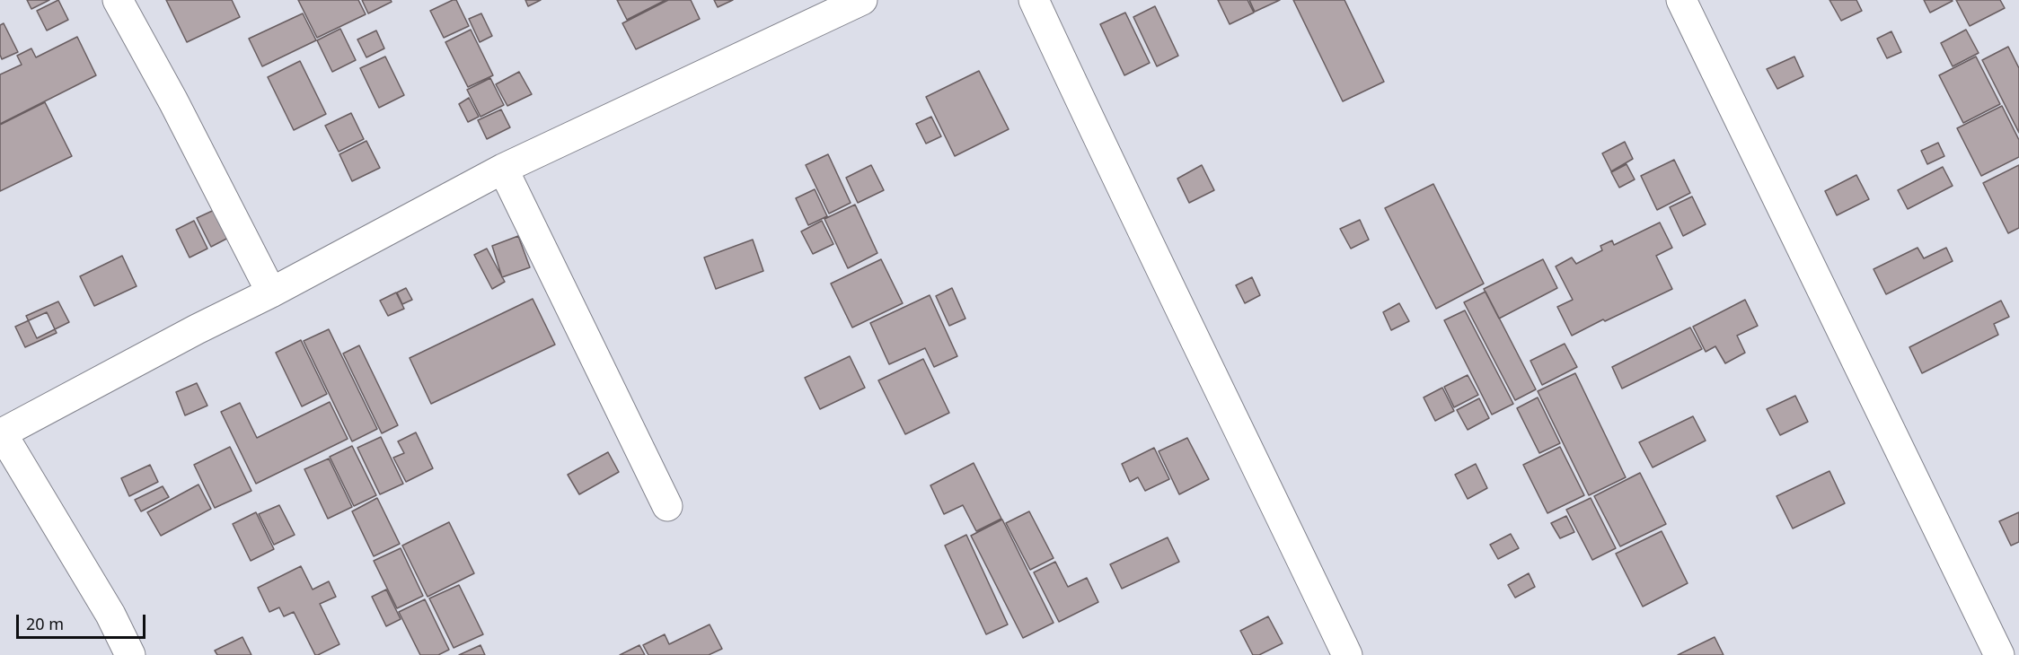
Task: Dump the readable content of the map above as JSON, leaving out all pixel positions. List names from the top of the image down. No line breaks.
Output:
{"scale_bar":"20 m"}
